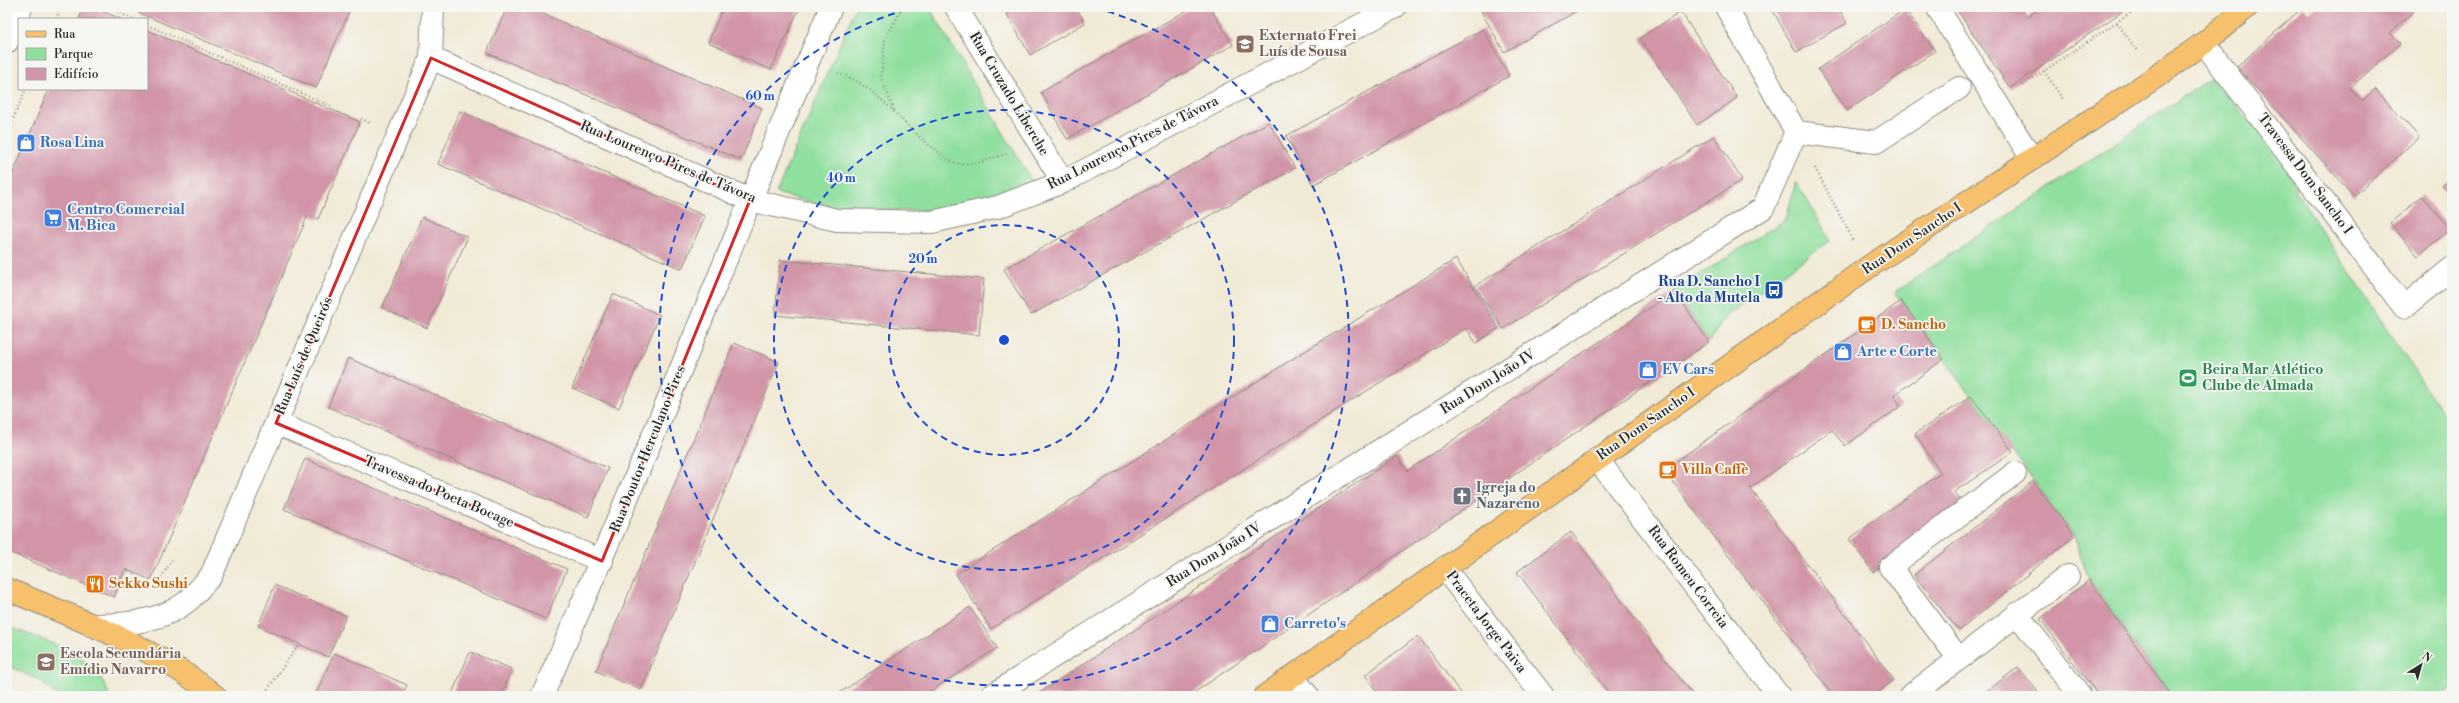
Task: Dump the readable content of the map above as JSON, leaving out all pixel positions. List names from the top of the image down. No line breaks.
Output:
{"streets":{"main road":["Rua Dom Sancho I"],"street":["Rua Cruzado Liberche","Rua Lourenço Pires de Távora","Travessa Dom Sancho I","Rua Luís de Queirós","Rua Dom João IV","Rua Doutor Herculano Pires","Travessa do Poeta Bocage","Rua Romeu Correia","Praceta Jorge Paiva"]},"crossings":[["Rua Cruzado Liberche","Rua Lourenço Pires de Távora"],["Rua Lourenço Pires de Távora","Rua Luís de Queirós"],["Rua Lourenço Pires de Távora","Rua Doutor Herculano Pires"],["Travessa Dom Sancho I","Rua Dom Sancho I"],["Rua Dom Sancho I","Rua Romeu Correia"],["Rua Dom Sancho I","Praceta Jorge Paiva"],["Rua Luís de Queirós","Travessa do Poeta Bocage"],["Rua Doutor Herculano Pires","Travessa do Poeta Bocage"]],"places":{"school or university":["Externato Frei Luís de Sousa","Escola Secundária Emídio Navarro"],"shop":["Rosa Lina","Arte e Corte","EV Cars","Carreto's"],"supermarket":["Centro Comercial M. Bica"],"bus stop":["Rua D. Sancho I - Alto da Mutela"],"cafe":["D. Sancho","Villa Caffè"],"sports":["Beira Mar Atlético Clube de Almada"],"church":["Igreja do Nazareno"],"restaurant":["Sekko Sushi"]},"legend":["Rua","Parque","Edifício"],"north":"top right","rings":["60 m","40 m","20 m"]}
